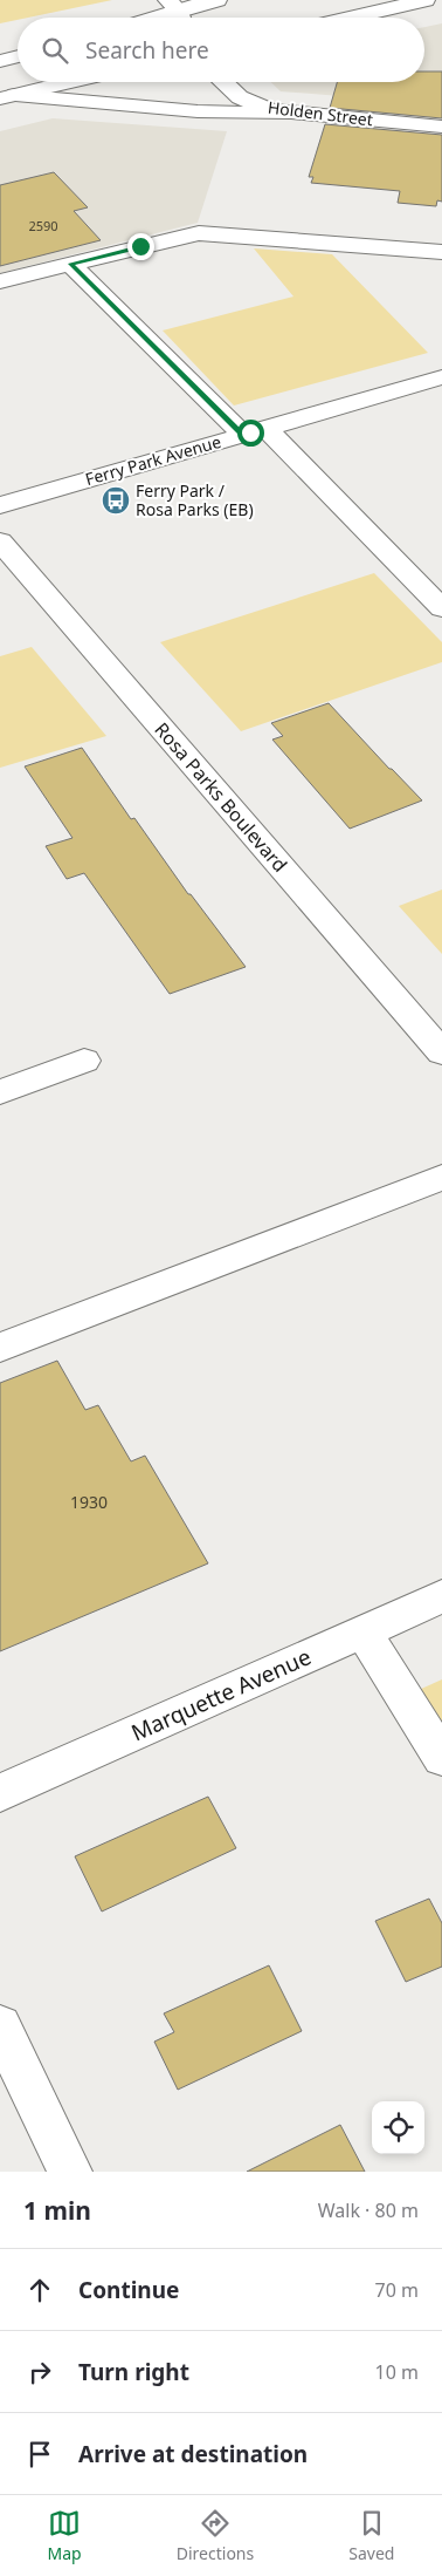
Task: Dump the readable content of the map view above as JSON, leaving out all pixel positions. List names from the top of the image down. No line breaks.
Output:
{"streets":{"street":["Holden Street","Ferry Park Avenue","Rosa Parks Boulevard","Marquette Avenue"]},"places":{"bus stop":["Ferry Park / Rosa Parks (EB)"]},"house_numbers":["2590","1930"],"page":{"search":"Search here","heading":["1 min","Walk · 80 m"],"list":[["Continue","70 m"],["Turn right","10 m"],"Arrive at destination"],"nav":["Map","Directions","Saved"]}}
